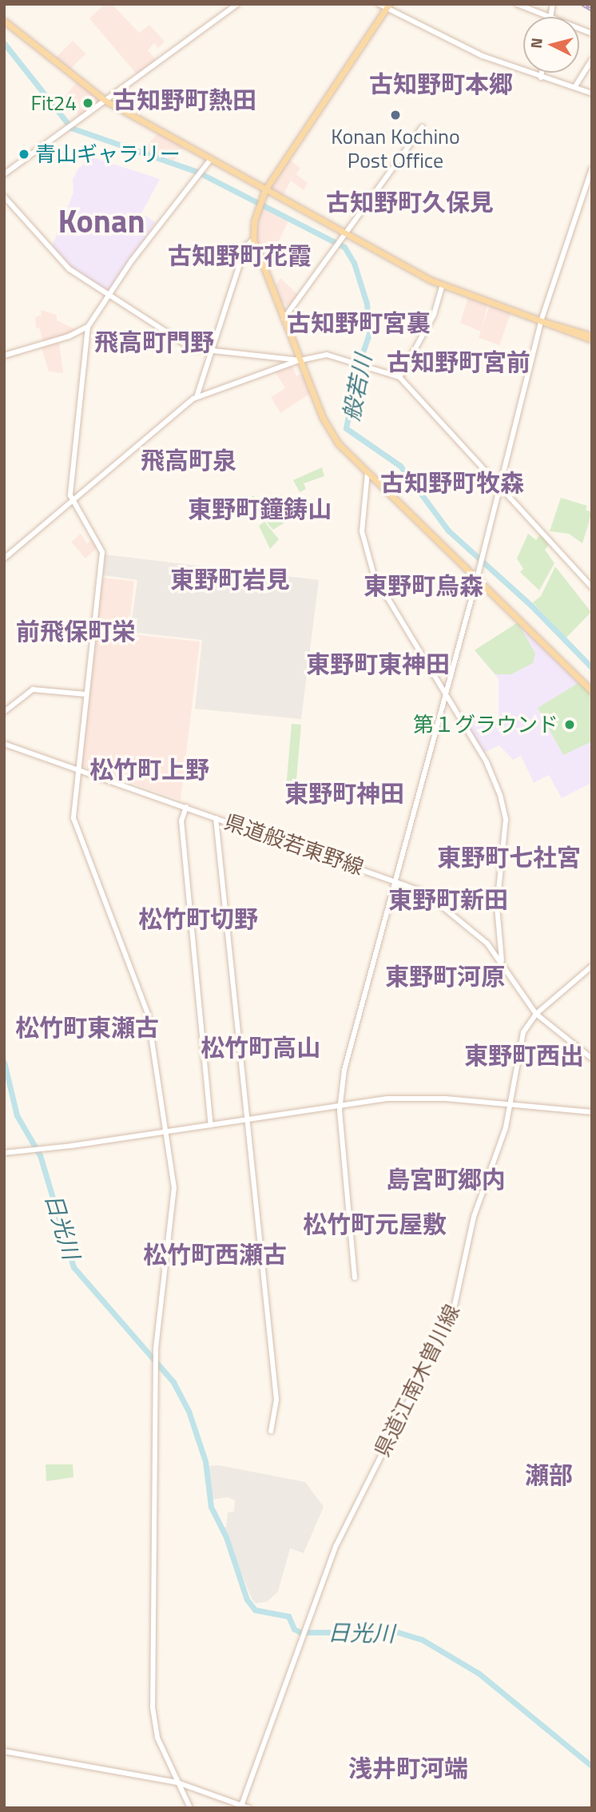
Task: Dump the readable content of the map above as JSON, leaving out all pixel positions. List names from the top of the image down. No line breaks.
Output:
{"streets":{"street":["県道般若東野線","県道江南木曽川線"]},"crossings":[["県道般若東野線","県道江南木曽川線"]],"districts":["古知野町本郷","古知野町熱田","古知野町久保見","Konan","古知野町花霞","古知野町宮裏","飛高町門野","古知野町宮前","飛高町泉","古知野町牧森","東野町鐘鋳山","東野町岩見","東野町烏森","前飛保町栄","東野町東神田","松竹町上野","東野町神田","東野町七社宮","東野町新田","松竹町切野","東野町河原","松竹町東瀬古","松竹町高山","東野町西出","島宮町郷内","松竹町元屋敷","松竹町西瀬古","瀬部","浅井町河端"],"water":["般若川","日光川"],"places":["Fit24","Konan Kochino Post Office","青山ギャラリー","第１グラウンド"],"north":"left"}
